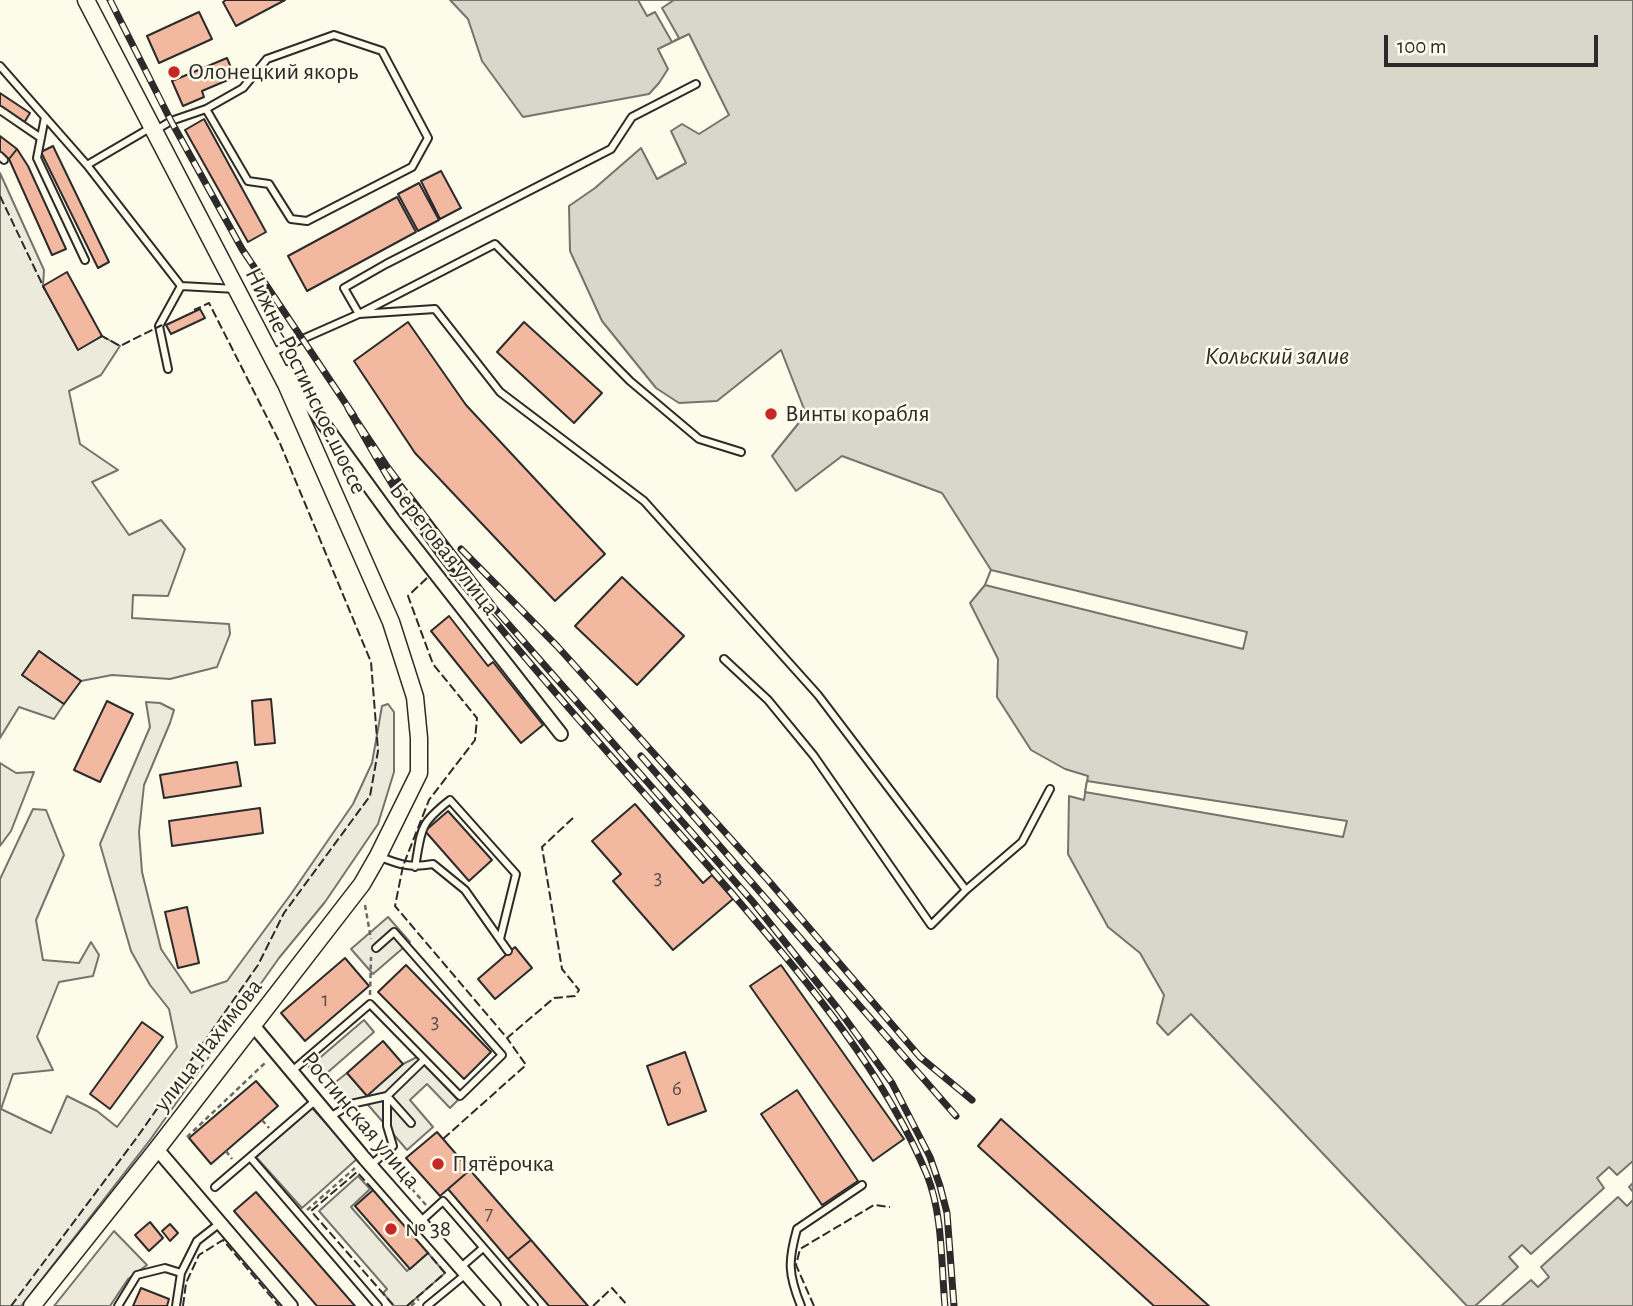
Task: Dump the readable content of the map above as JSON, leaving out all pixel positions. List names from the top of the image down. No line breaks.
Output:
{"streets":{"street":["Нижне-Ростинское шоссе","Береговая улица","улица Нахимова","Ростинская улица"]},"crossings":[["Нижне-Ростинское шоссе","Береговая улица"],["Нижне-Ростинское шоссе","улица Нахимова"],["улица Нахимова","Ростинская улица"]],"water":["Кольский залив"],"places":["Олонецкий якорь","Винты корабля","Пятёрочка","№ 38"],"house_numbers":["3","1","3","6","7"],"scale_bar":"100 m"}
